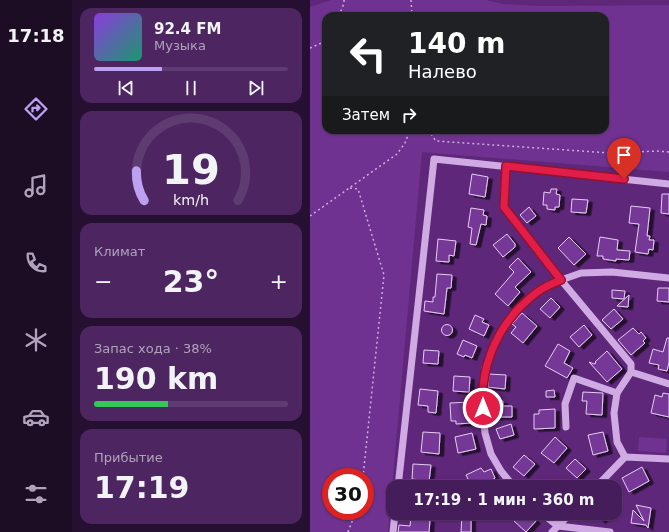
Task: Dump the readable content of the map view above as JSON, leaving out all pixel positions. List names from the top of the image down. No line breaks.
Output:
{"page":{"tabs":"17:18","turn":["140 m","Налево"],"song":["92.4 FM","Музыка"],"then":"Затем","tile":["Климат",["Запас хода · 38%","190 km"],["Прибытие","17:19"]],"heat":["−","23°","+"],"limit":"30","trip":"17:19 · 1 мин · 360 m","gauge":["19","km/h"]}}
